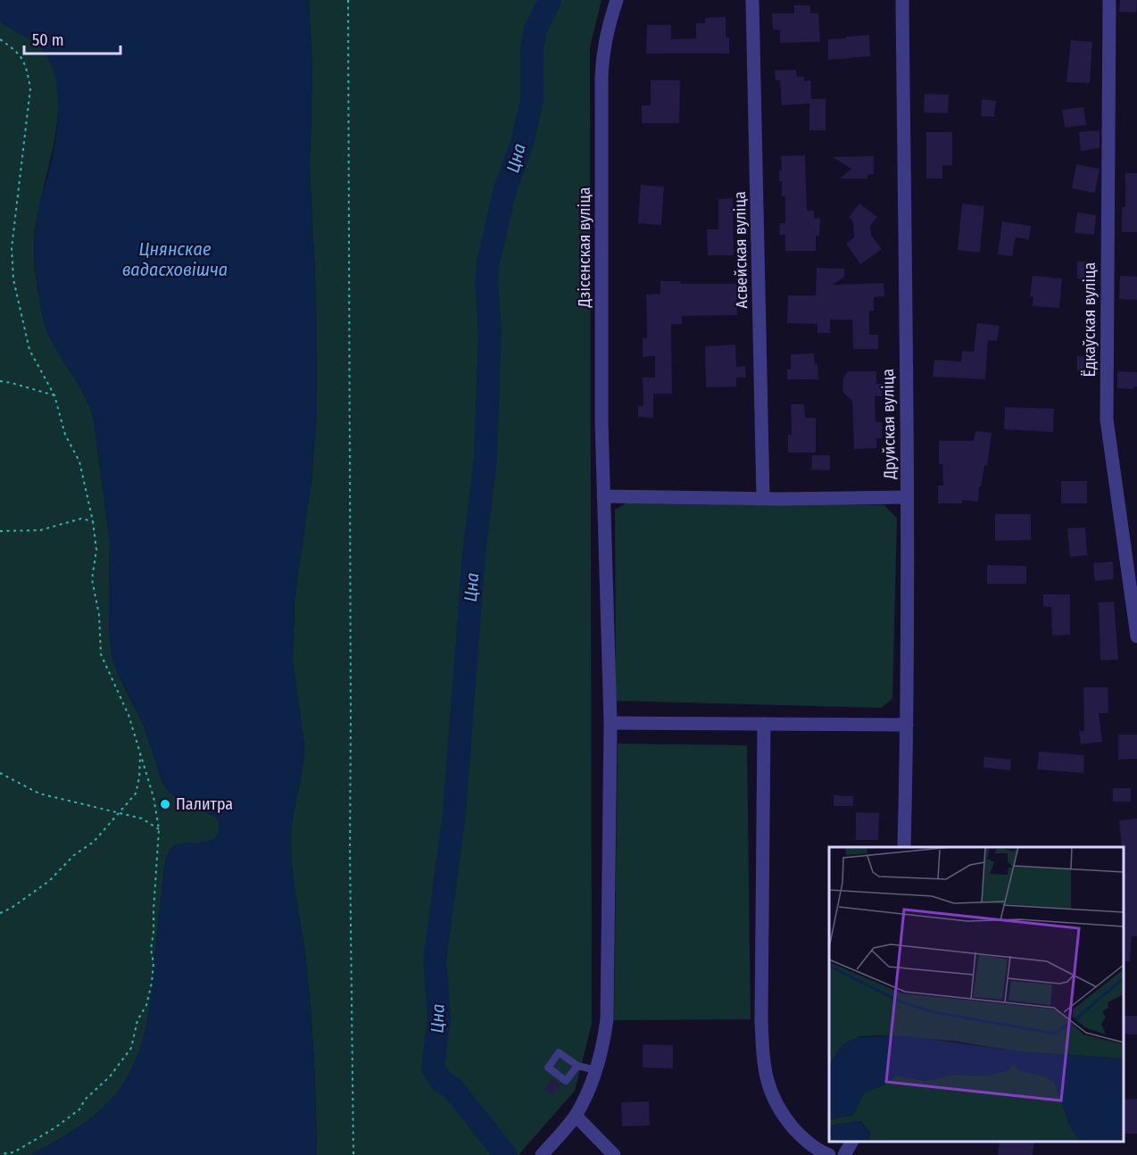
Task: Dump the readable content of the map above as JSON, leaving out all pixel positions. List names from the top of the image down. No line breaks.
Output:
{"streets":{"street":["Дзісенская вуліца","Асвейская вуліца","Ёдкаўская вуліца","Друйская вуліца"]},"water":["Цна","Цнянскае вадасховішча"],"places":["Палитра"],"scale_bar":"50 m"}
